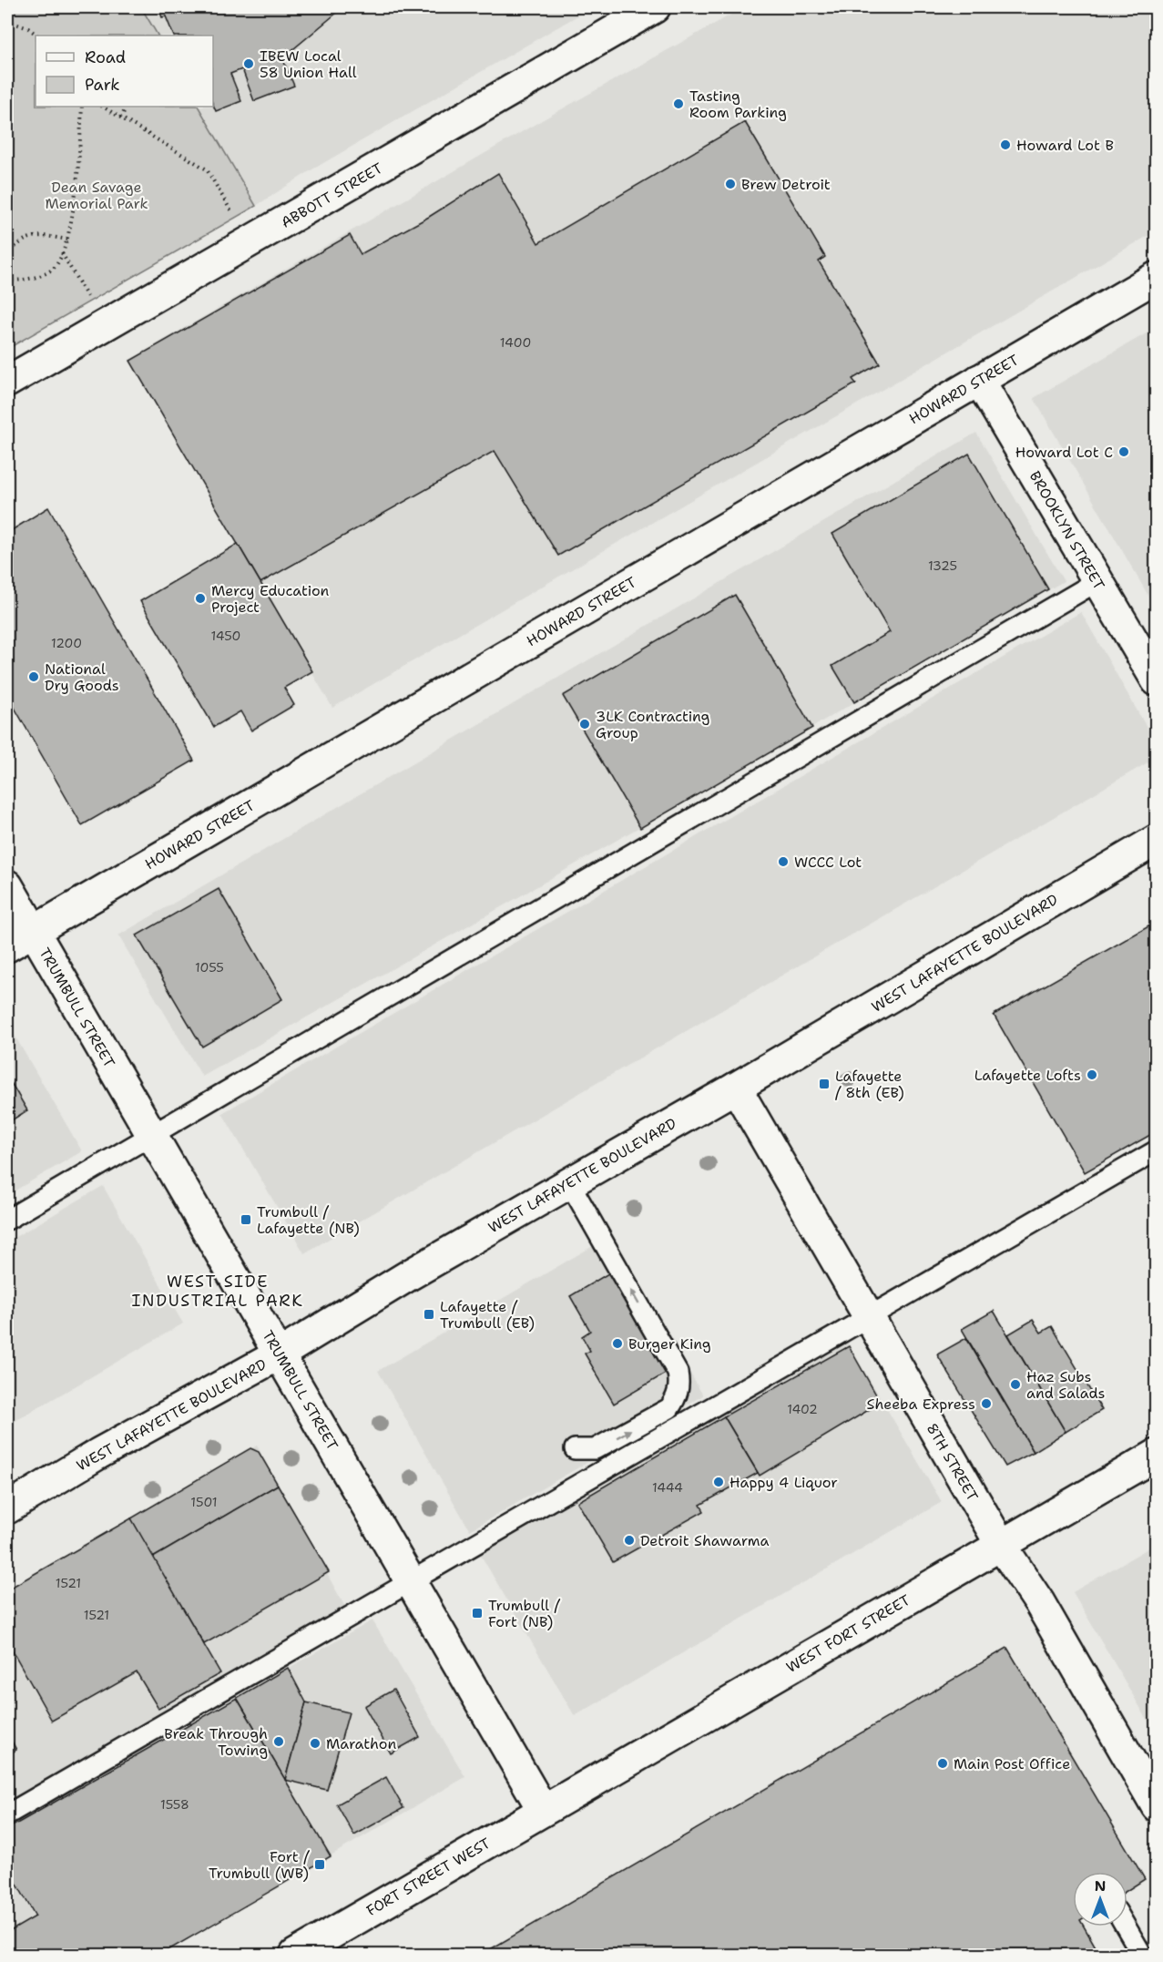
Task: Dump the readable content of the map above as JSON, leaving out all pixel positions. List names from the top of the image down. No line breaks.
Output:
{"streets":{"street":["ABBOTT STREET","HOWARD STREET","BROOKLYN STREET","WEST LAFAYETTE BOULEVARD","TRUMBULL STREET","8TH STREET","WEST FORT STREET","FORT STREET WEST"]},"crossings":[["HOWARD STREET","BROOKLYN STREET"],["HOWARD STREET","TRUMBULL STREET"],["WEST LAFAYETTE BOULEVARD","TRUMBULL STREET"],["WEST LAFAYETTE BOULEVARD","8TH STREET"],["TRUMBULL STREET","WEST FORT STREET"],["TRUMBULL STREET","FORT STREET WEST"],["8TH STREET","WEST FORT STREET"],["WEST FORT STREET","FORT STREET WEST"]],"districts":["WEST SIDE INDUSTRIAL PARK"],"parks":["Dean Savage Memorial Park"],"places":{"other":["IBEW Local 58 Union Hall","Tasting Room Parking","Howard Lot B","Brew Detroit","Howard Lot C","Mercy Education Project","National Dry Goods","3LK Contracting Group","WCCC Lot","Lafayette Lofts","Burger King","Haz Subs and Salads","Sheeba Express","Happy 4 Liquor","Detroit Shawarma","Break Through Towing","Marathon","Main Post Office"],"transit":["Lafayette / 8th (EB)","Trumbull / Lafayette (NB)","Lafayette / Trumbull (EB)","Trumbull / Fort (NB)","Fort / Trumbull (WB)"]},"house_numbers":["1400","1325","1450","1200","1055","1402","1444","1501","1521","1521","1558"],"legend":["Road","Park"],"north":"top"}
